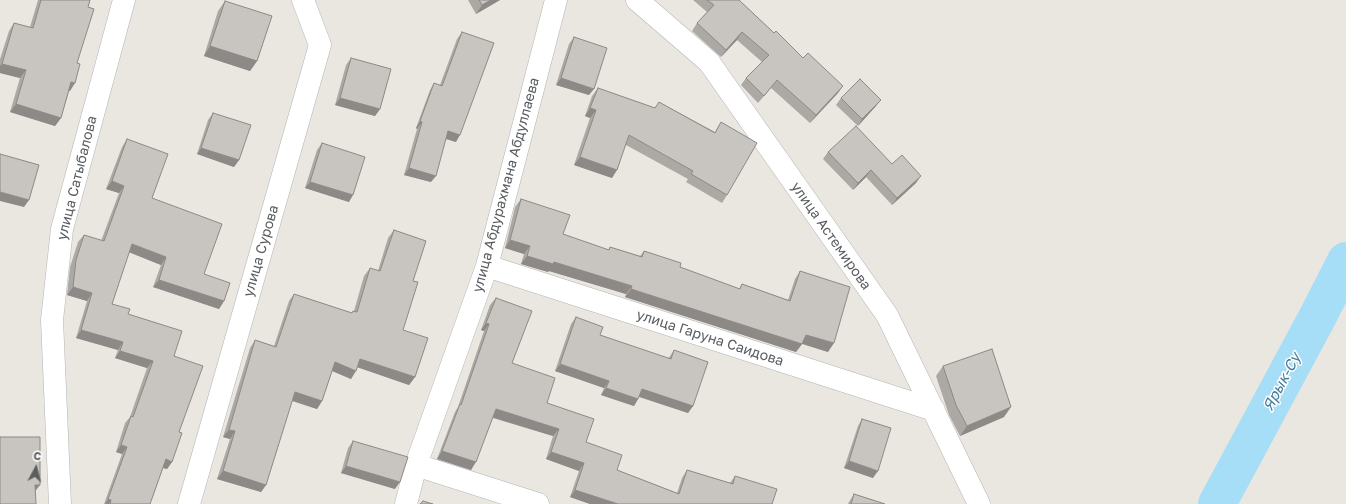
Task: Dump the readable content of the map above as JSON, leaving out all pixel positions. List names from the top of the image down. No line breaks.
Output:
{"streets":{"street":["улица Сатыбалова","улица Абдурахмана Абдуллаева","улица Астемирова","улица Сурова","улица Гаруна Саидова"]},"crossings":[["улица Абдурахмана Абдуллаева","улица Гаруна Саидова"],["улица Астемирова","улица Гаруна Саидова"]],"water":["Ярык-Су"],"north":"top"}
